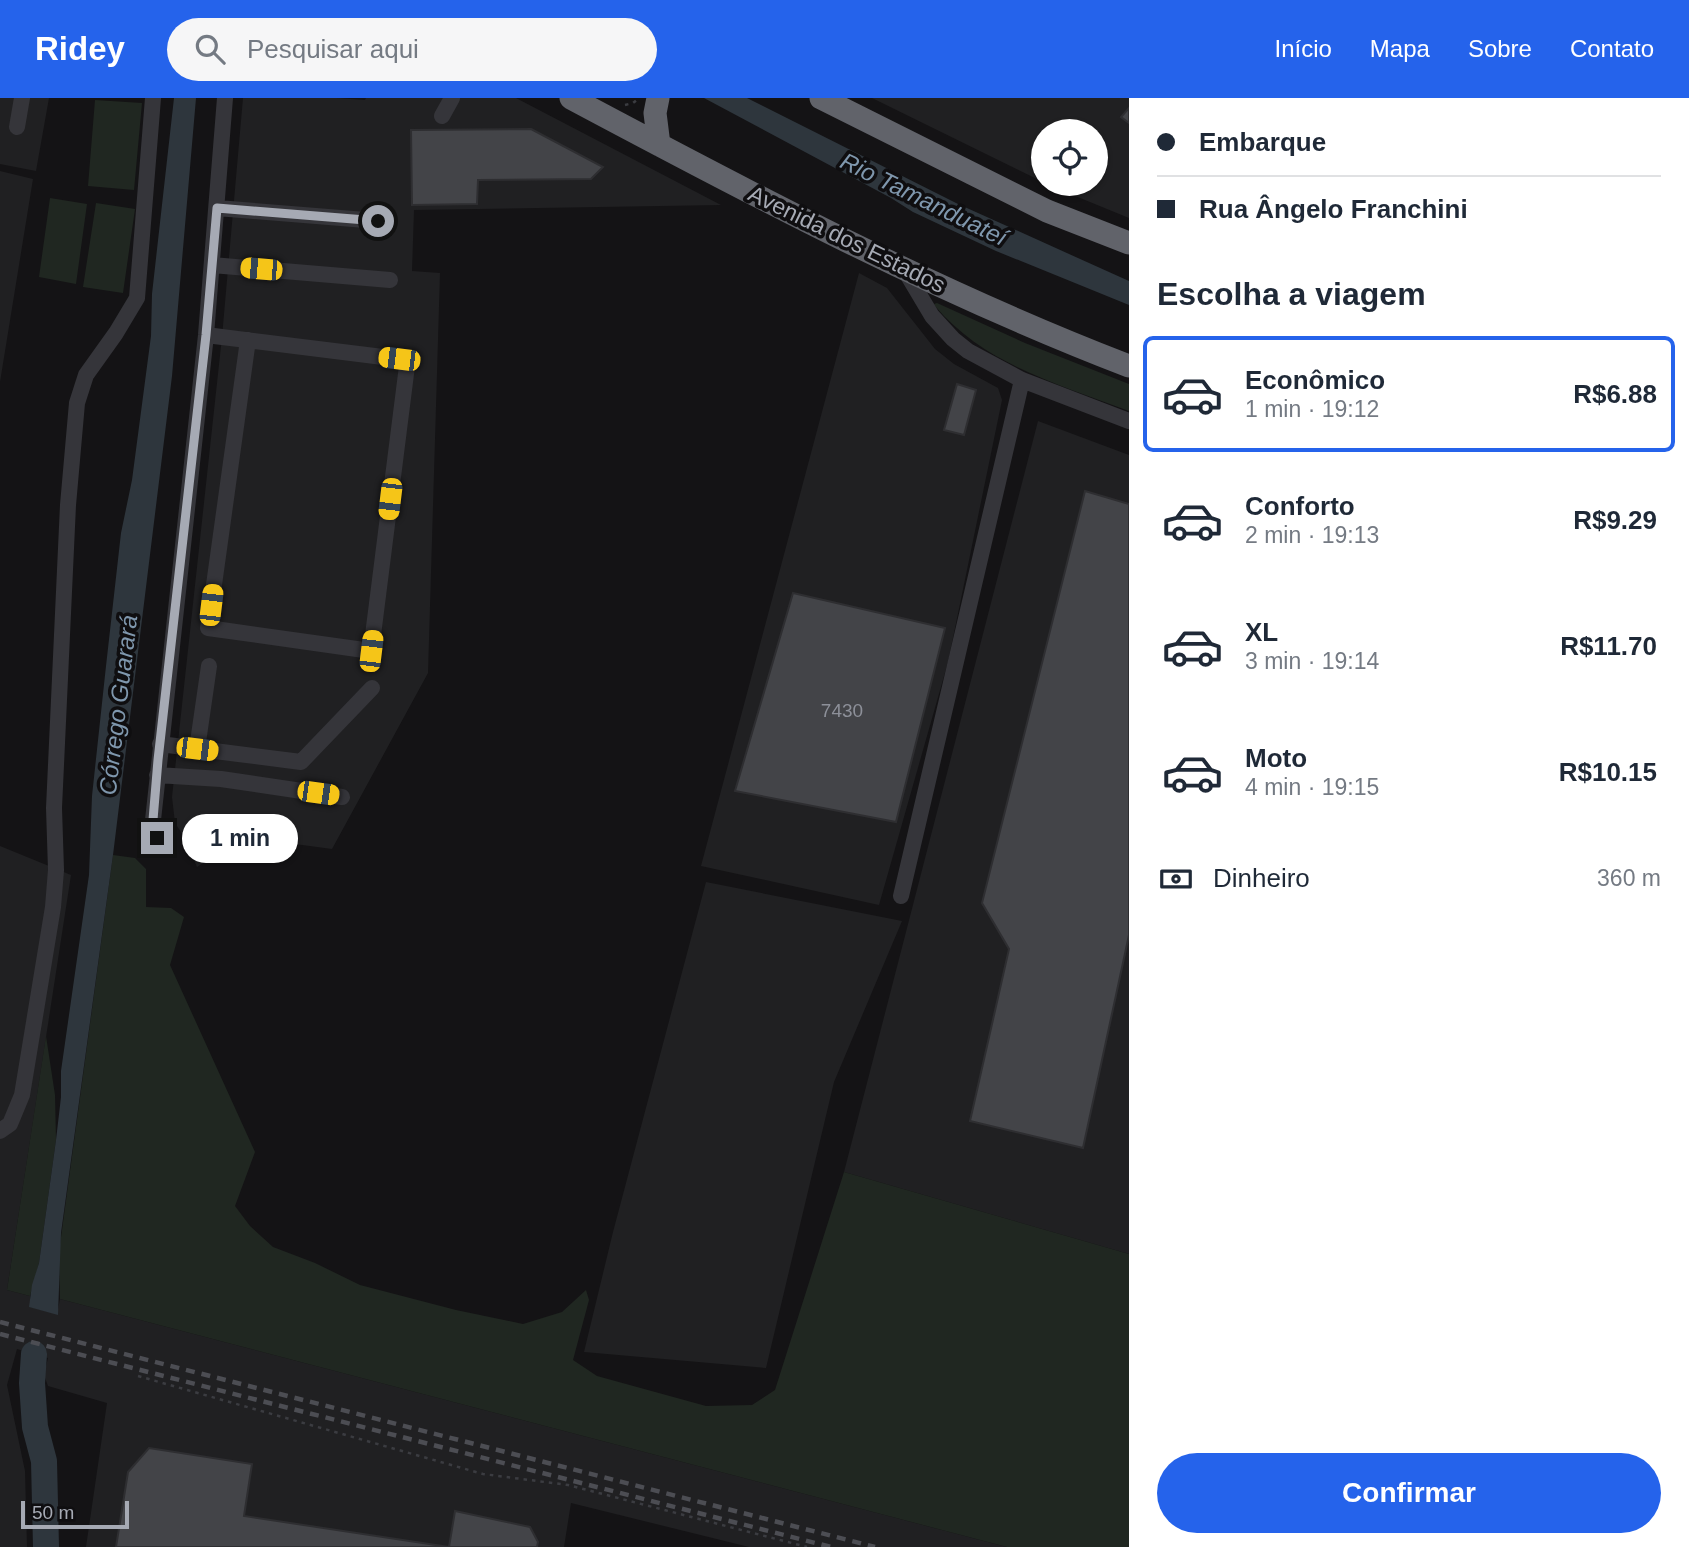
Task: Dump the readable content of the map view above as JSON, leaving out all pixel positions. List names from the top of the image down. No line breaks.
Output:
{"streets":{"highway":["Avenida dos Estados"]},"water":["Rio Tamanduateí","Córrego Guarará"],"house_numbers":["7430"],"scale_bar":"50 m","page":{"header":"Ridey","search":"Pesquisar aqui","nav":["Início","Mapa","Sobre","Contato"],"banner":["Embarque","Rua Ângelo Franchini"],"heading":"Escolha a viagem","list":[{"name":"Econômico","note":"1 min · 19:12","value":"R$6.88"},{"name":"Conforto","note":"2 min · 19:13","value":"R$9.29"},{"name":"XL","note":"3 min · 19:14","value":"R$11.70"},{"name":"Moto","note":"4 min · 19:15","value":"R$10.15"}],"bubble":"1 min","pay":["Dinheiro","360 m"],"buttons":"Confirmar","scale":"50 m"}}
